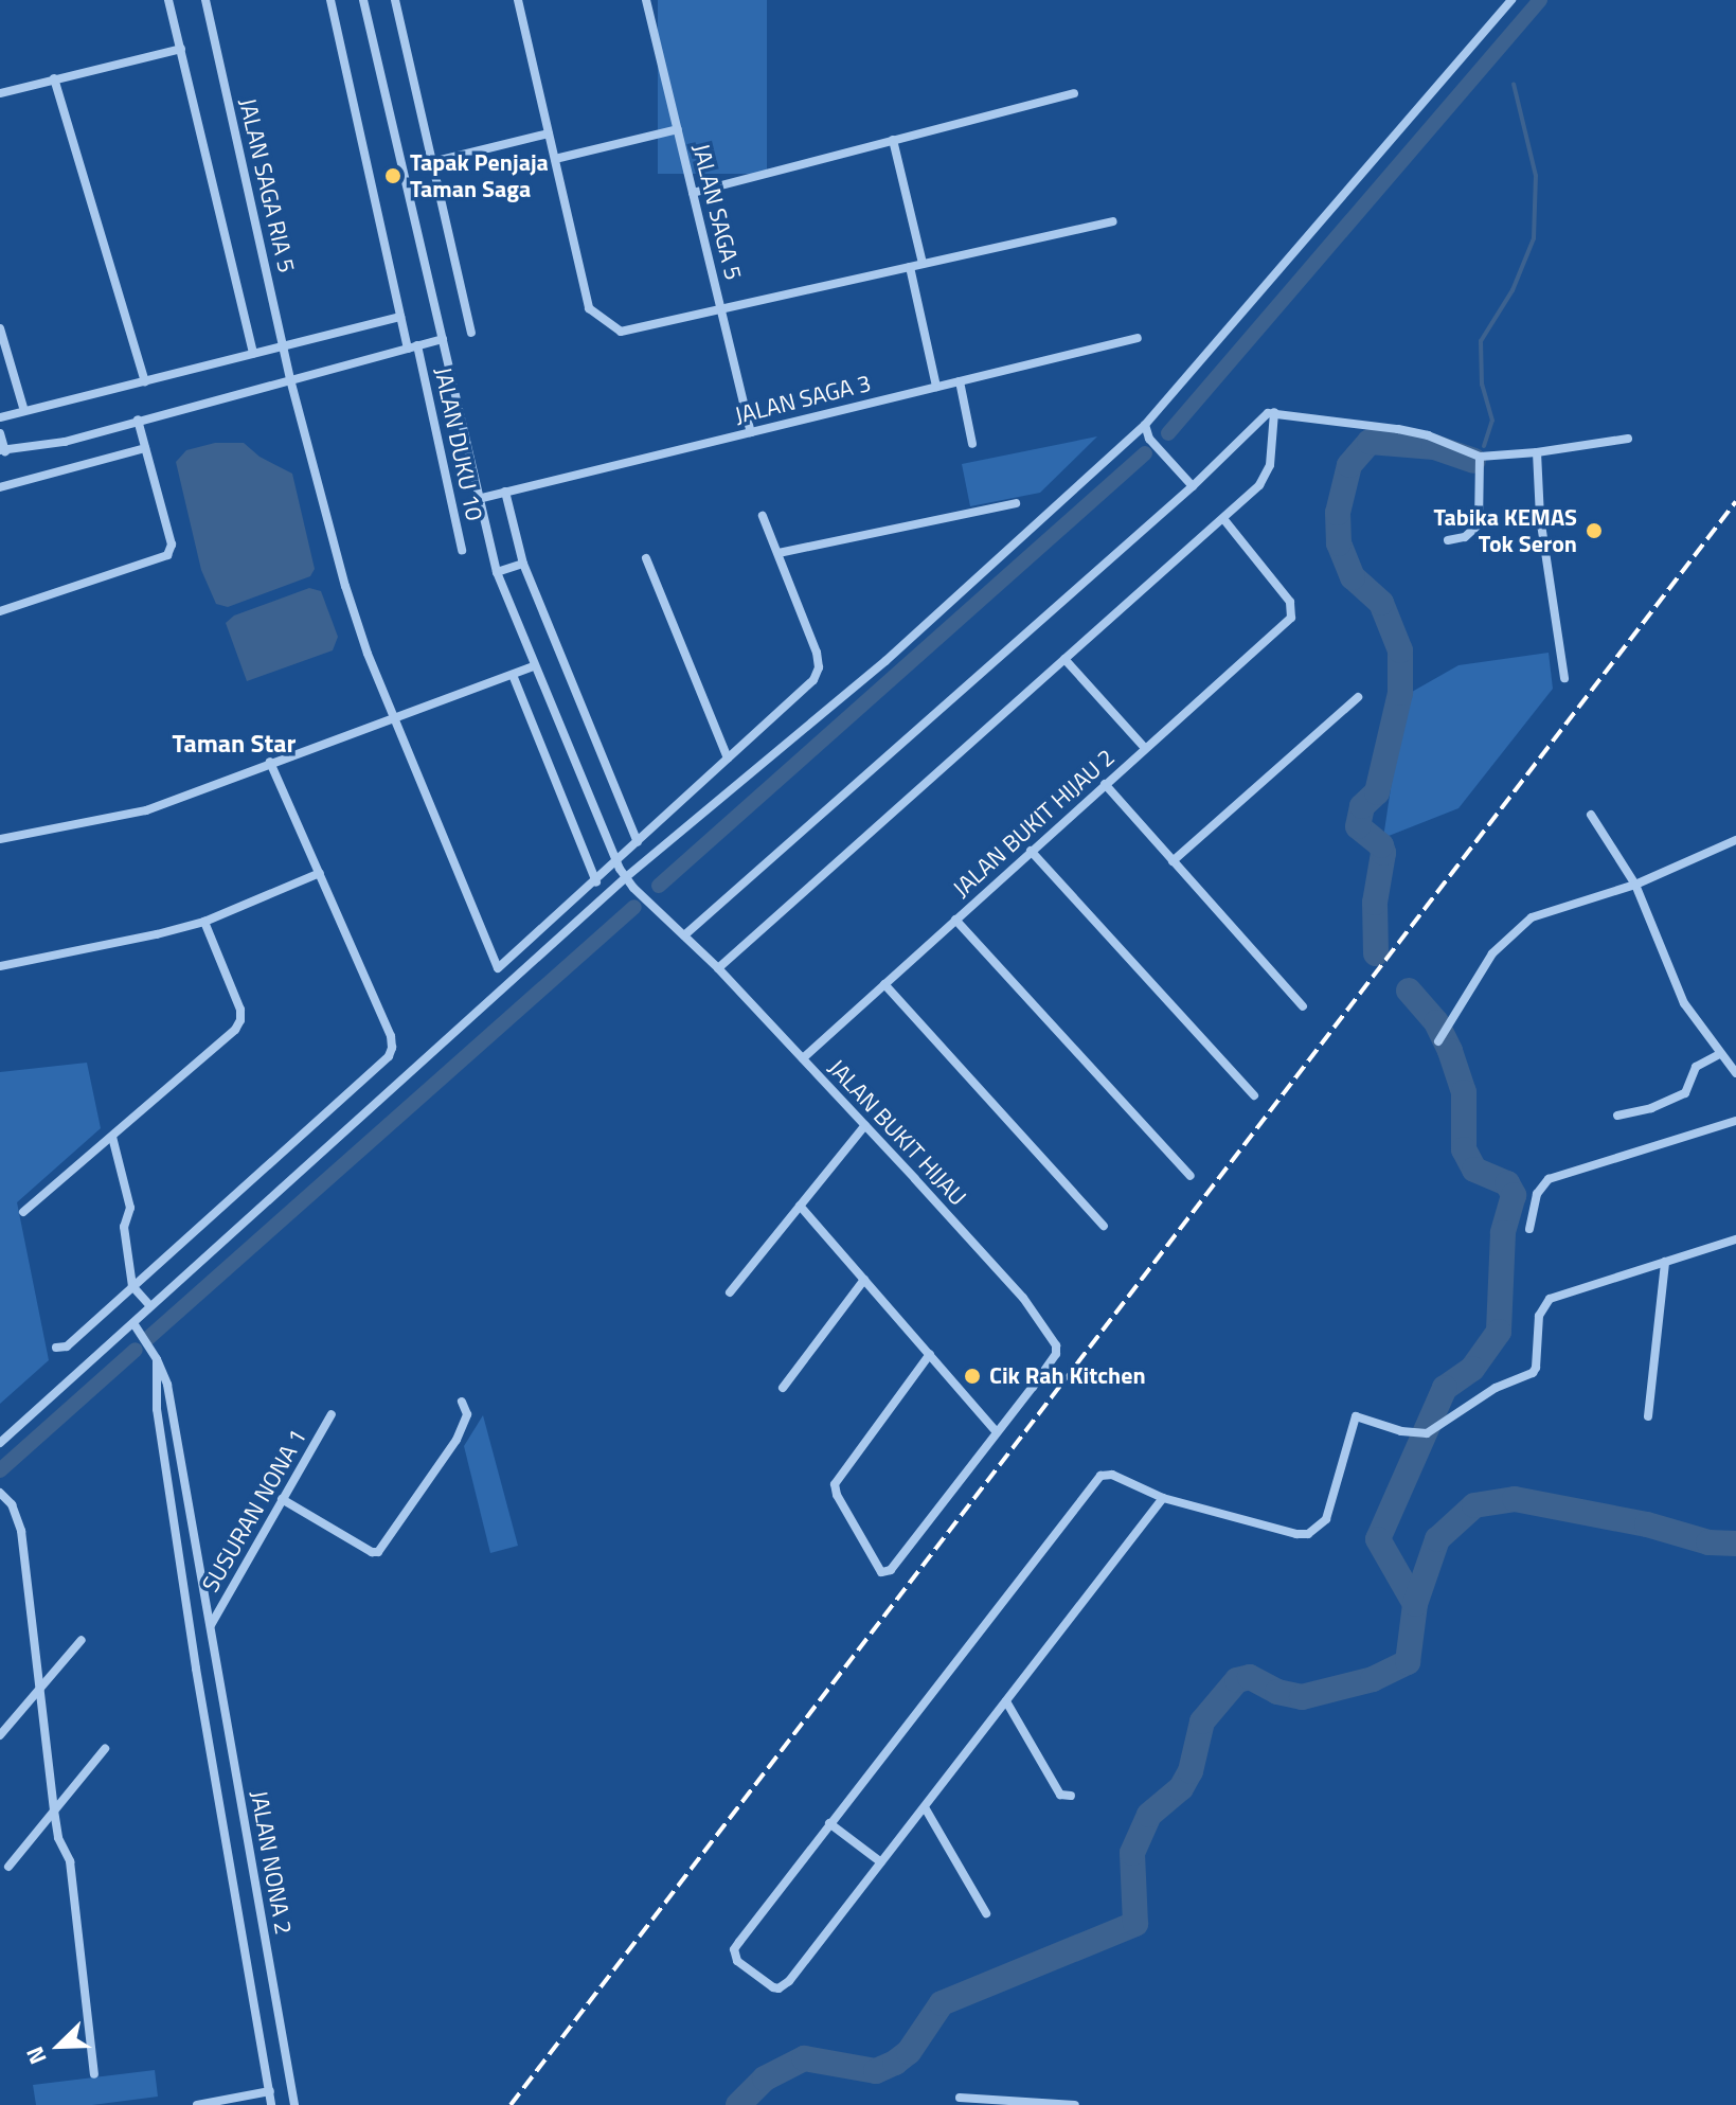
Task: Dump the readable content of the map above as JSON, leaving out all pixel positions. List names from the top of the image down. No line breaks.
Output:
{"streets":{"street":["JALAN SAGA RIA 5","JALAN SAGA 5","JALAN SAGA 3","JALAN DUKU 10","JALAN BUKIT HIJAU 2","JALAN BUKIT HIJAU","SUSURAN NONA 1","JALAN NONA 2"]},"crossings":[["JALAN SAGA 5","JALAN SAGA 3"],["JALAN SAGA 3","JALAN BUKIT HIJAU"],["JALAN BUKIT HIJAU 2","JALAN BUKIT HIJAU"],["SUSURAN NONA 1","JALAN NONA 2"]],"districts":["Taman Star"],"places":["Tapak Penjaja Taman Saga","Tabika KEMAS Tok Seron","Cik Rah Kitchen"],"north":"bottom left"}
